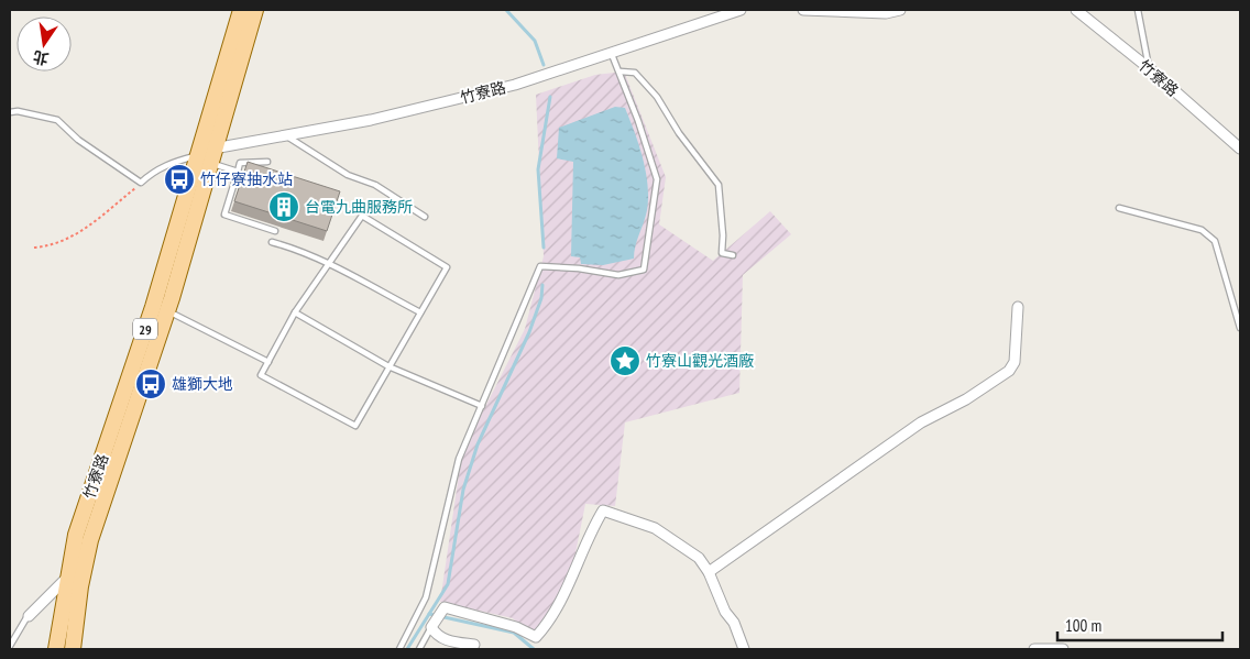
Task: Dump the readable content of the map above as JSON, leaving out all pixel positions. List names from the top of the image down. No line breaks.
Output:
{"streets":{"main road":["竹寮路","29"]},"places":{"bus stop":["竹仔寮抽水站","雄獅大地"],"building":["台電九曲服務所"],"place":["竹寮山觀光酒廠"]},"scale_bar":"100 m","north":"bottom"}
